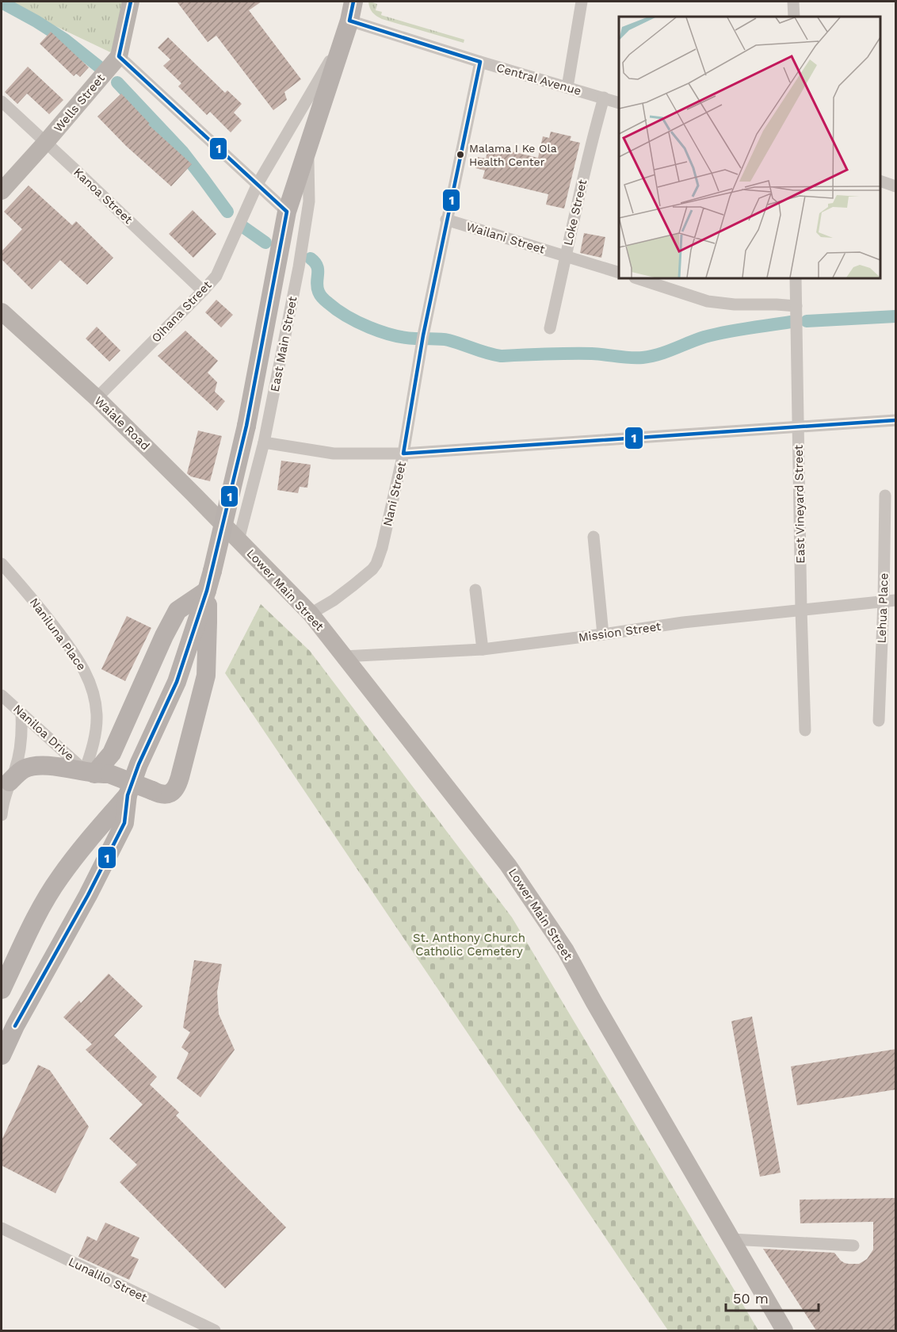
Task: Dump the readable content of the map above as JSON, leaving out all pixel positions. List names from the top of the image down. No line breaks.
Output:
{"streets":{"main road":["East Main Street"],"street":["Central Avenue","Wells Street","Kanoa Street","Loke Street","Wailani Street","Oihana Street","Waiale Road","Nani Street","East Vineyard Street","Lower Main Street","Lehua Place","Mission Street","Naniluna Place","Naniloa Drive","Lunalilo Street"]},"crossings":[["Central Avenue","Loke Street"],["Central Avenue","Oihana Street"],["Central Avenue","East Main Street"],["Central Avenue","Nani Street"],["Wells Street","Kanoa Street"],["Kanoa Street","Oihana Street"],["Loke Street","Wailani Street"],["Wailani Street","Nani Street"],["Oihana Street","East Main Street"],["Oihana Street","Waiale Road"],["East Main Street","Waiale Road"],["East Main Street","Lower Main Street"],["Waiale Road","Lower Main Street"],["Nani Street","Lower Main Street"],["East Vineyard Street","Mission Street"],["Lower Main Street","Mission Street"],["Lehua Place","Mission Street"],["Naniluna Place","Naniloa Drive"]],"parks":["St. Anthony Church Catholic Cemetery"],"places":["Malama I Ke Ola Health Center"],"lines":["transit line 1"],"scale_bar":"50 m"}
